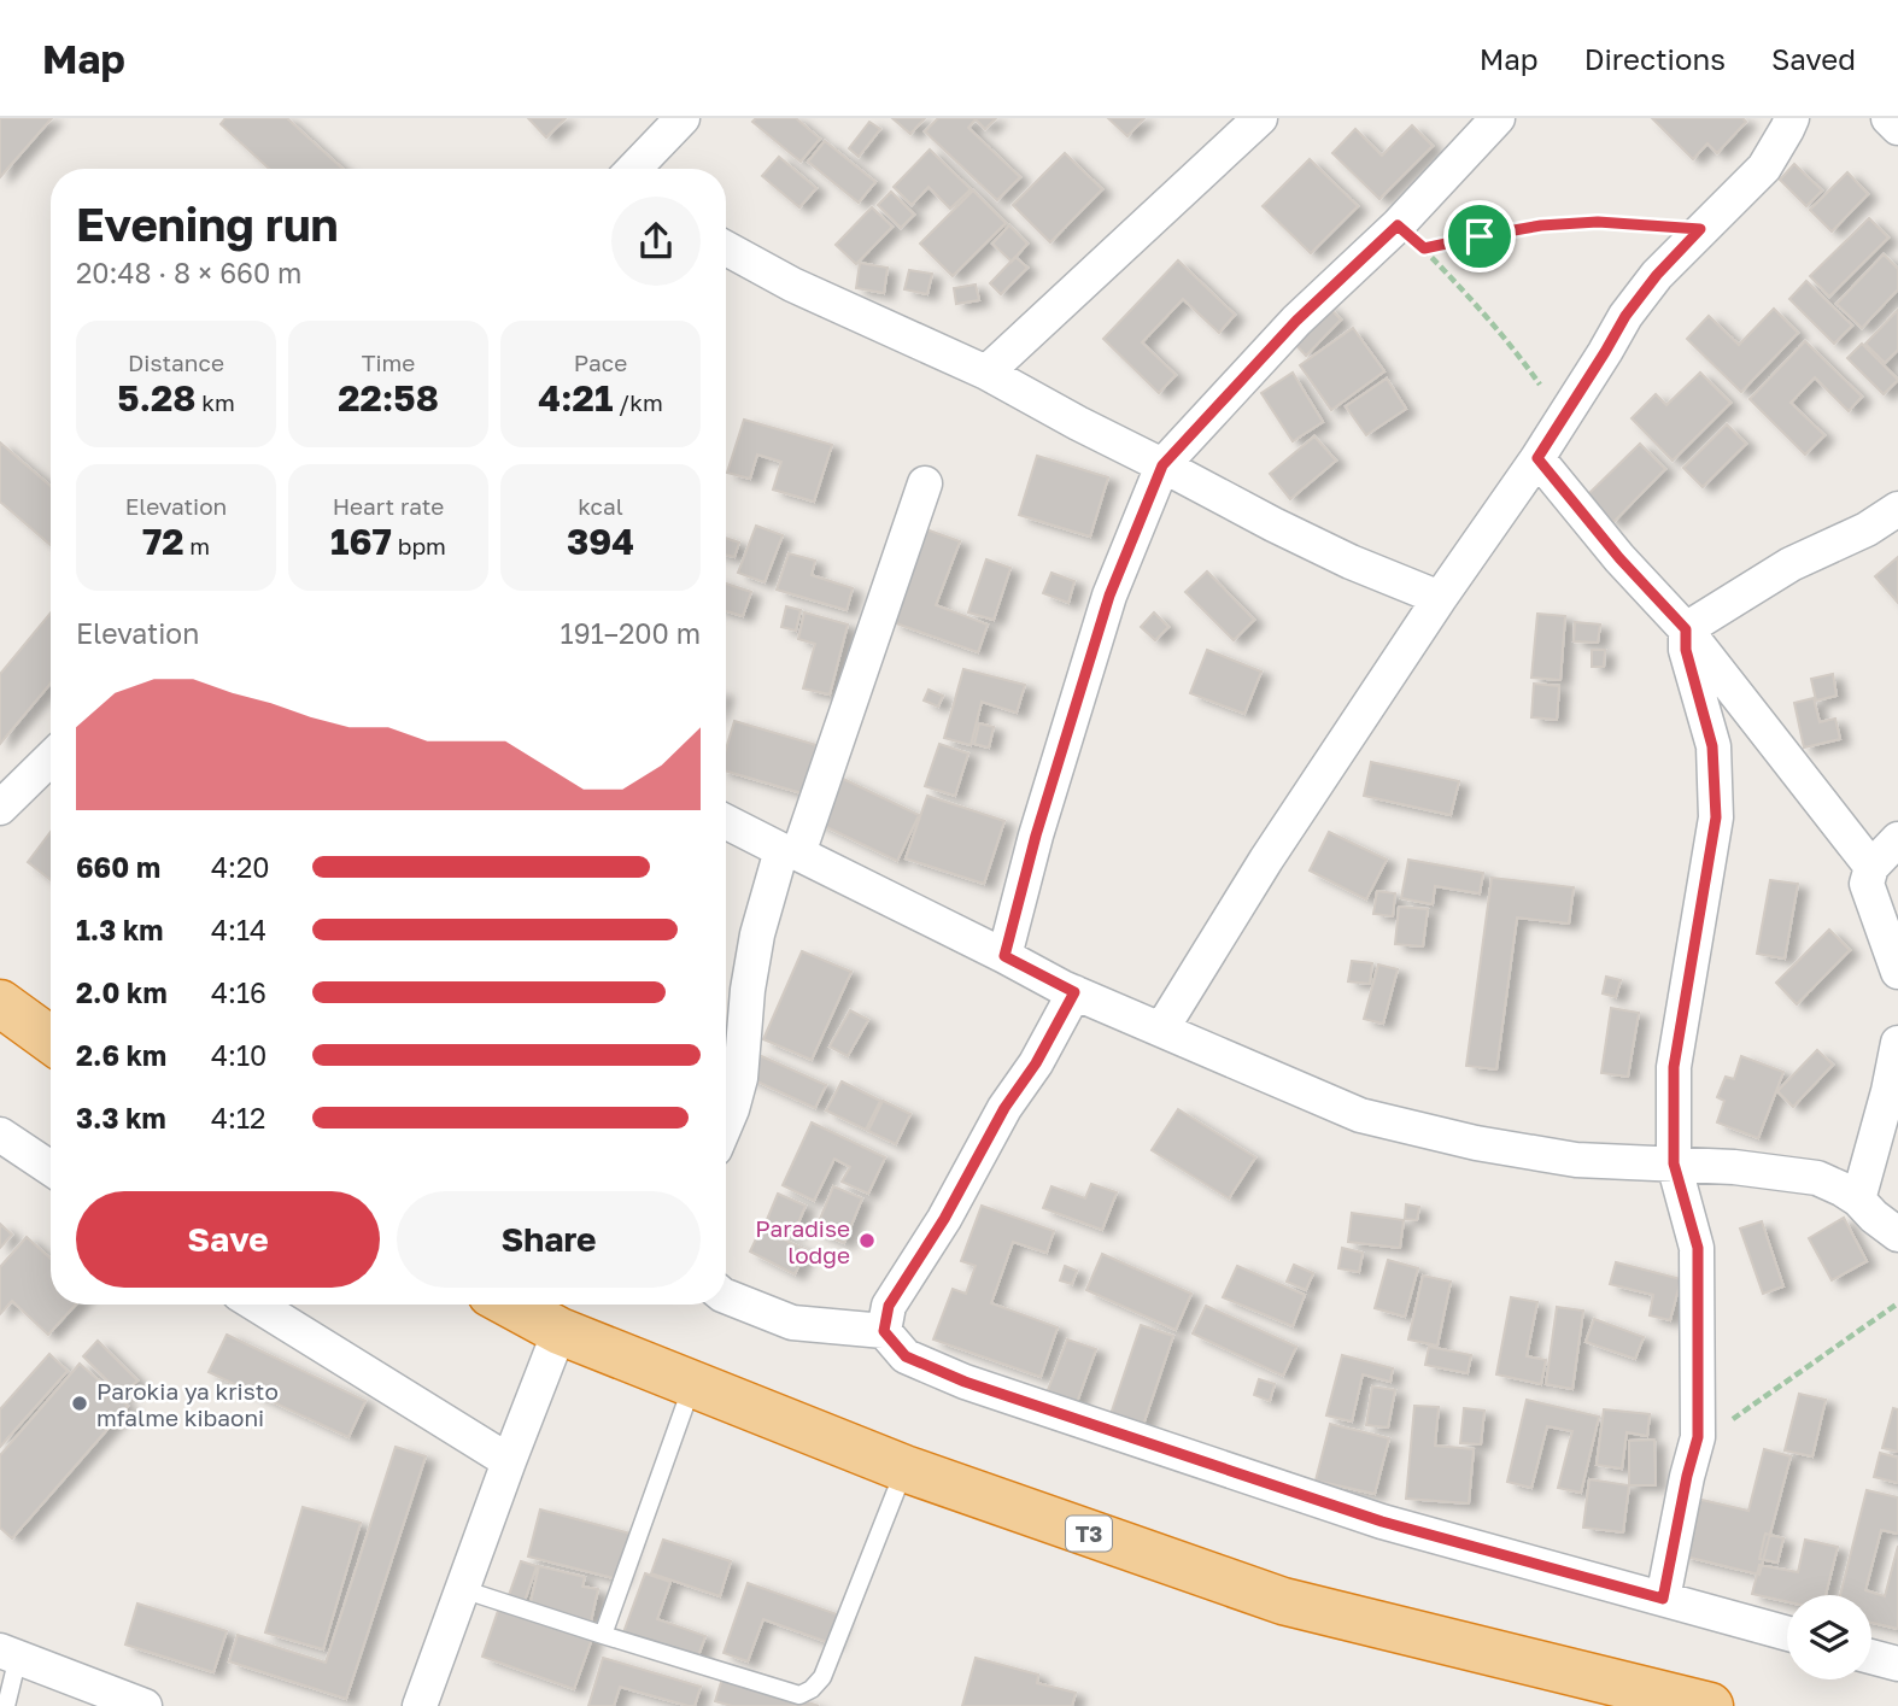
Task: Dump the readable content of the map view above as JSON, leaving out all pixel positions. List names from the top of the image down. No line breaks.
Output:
{"streets":{"highway":["T3"]},"places":["Paradise lodge","Parokia ya kristo mfalme kibaoni"],"page":{"header":"Map","nav":["Map","Directions","Saved"],"heading":["Evening run","20:48 · 8 × 660 m"],"stats":[["Distance","5.28 km"],["Time","22:58"],["Pace","4:21 /km"],["Elevation","72 m"],["Heart rate","167 bpm"],["kcal","394"]],"chart":["Elevation","191–200 m"],"list":[{"name":"660 m","note":"4:20"},{"name":"1.3 km","note":"4:14"},{"name":"2.0 km","note":"4:16"},{"name":"2.6 km","note":"4:10"},{"name":"3.3 km","note":"4:12"}],"buttons":["Save","Share"]}}
